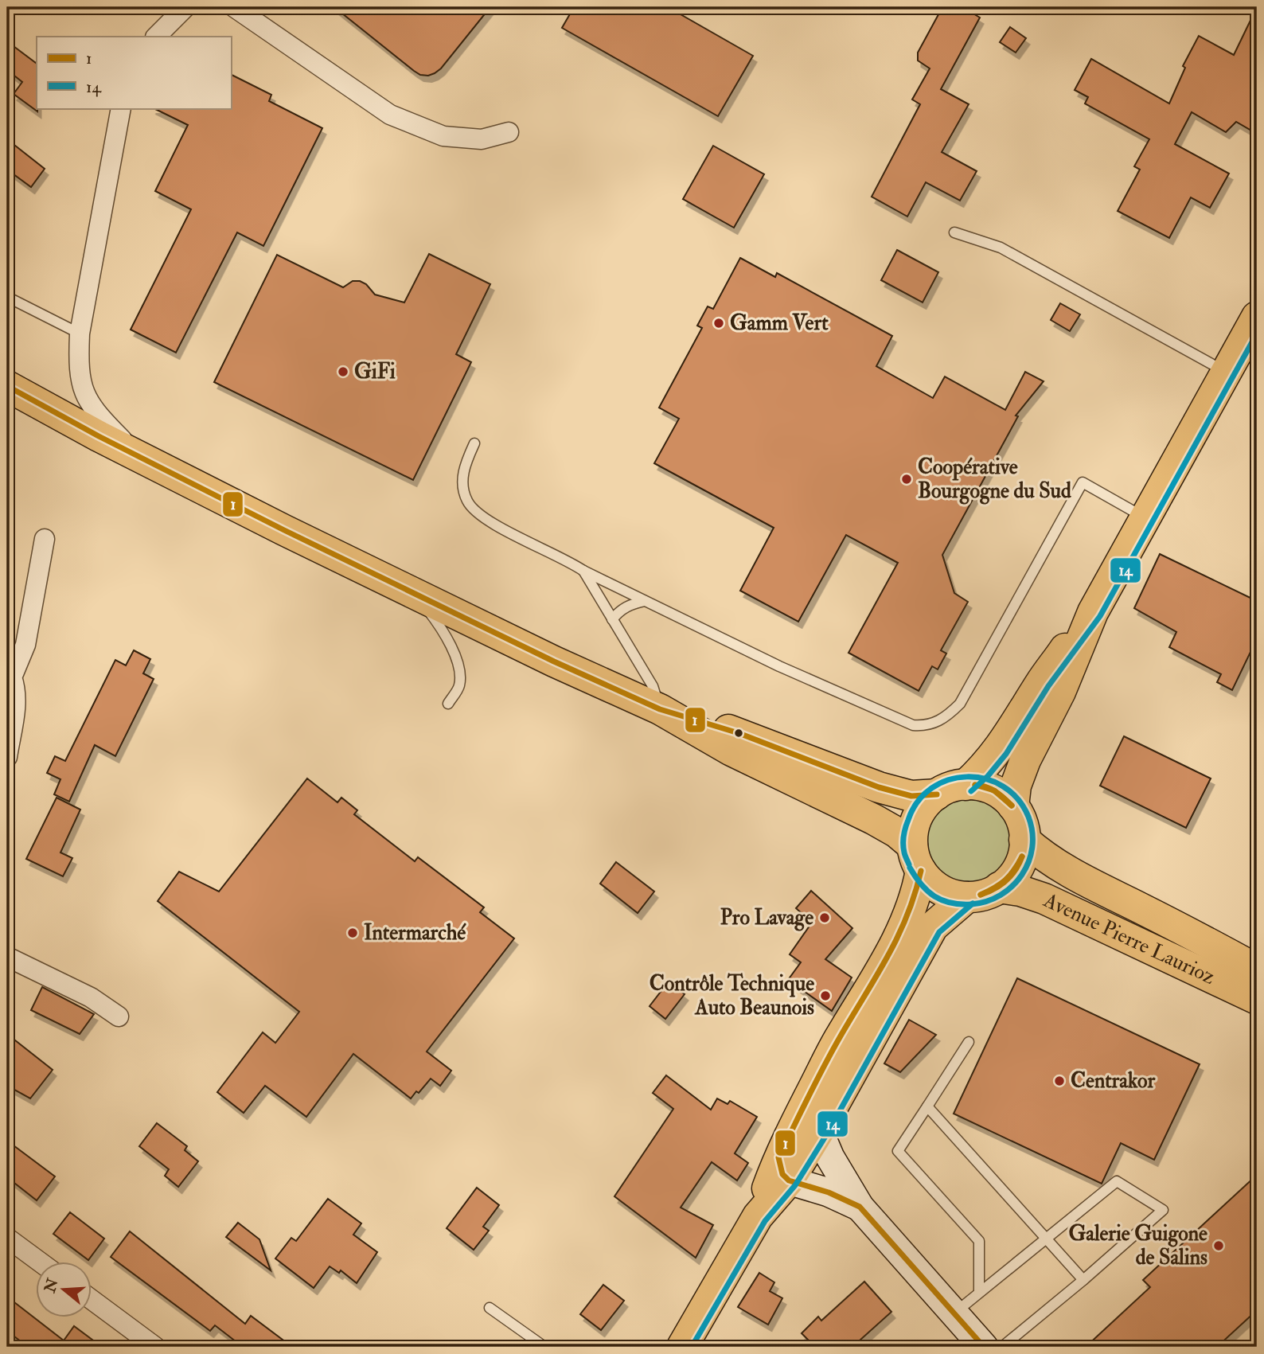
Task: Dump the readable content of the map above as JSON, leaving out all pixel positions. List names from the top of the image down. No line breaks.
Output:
{"streets":{"main road":["Avenue Pierre Laurioz"]},"places":["Gamm Vert","GiFi","Coopérative Bourgogne du Sud","Pro Lavage","Intermarché","Contrôle Technique Auto Beaunois","Centrakor","Galerie Guigone de Salins"],"lines":["transit line 14","transit line 1"],"legend":["1","14"],"north":"left"}
